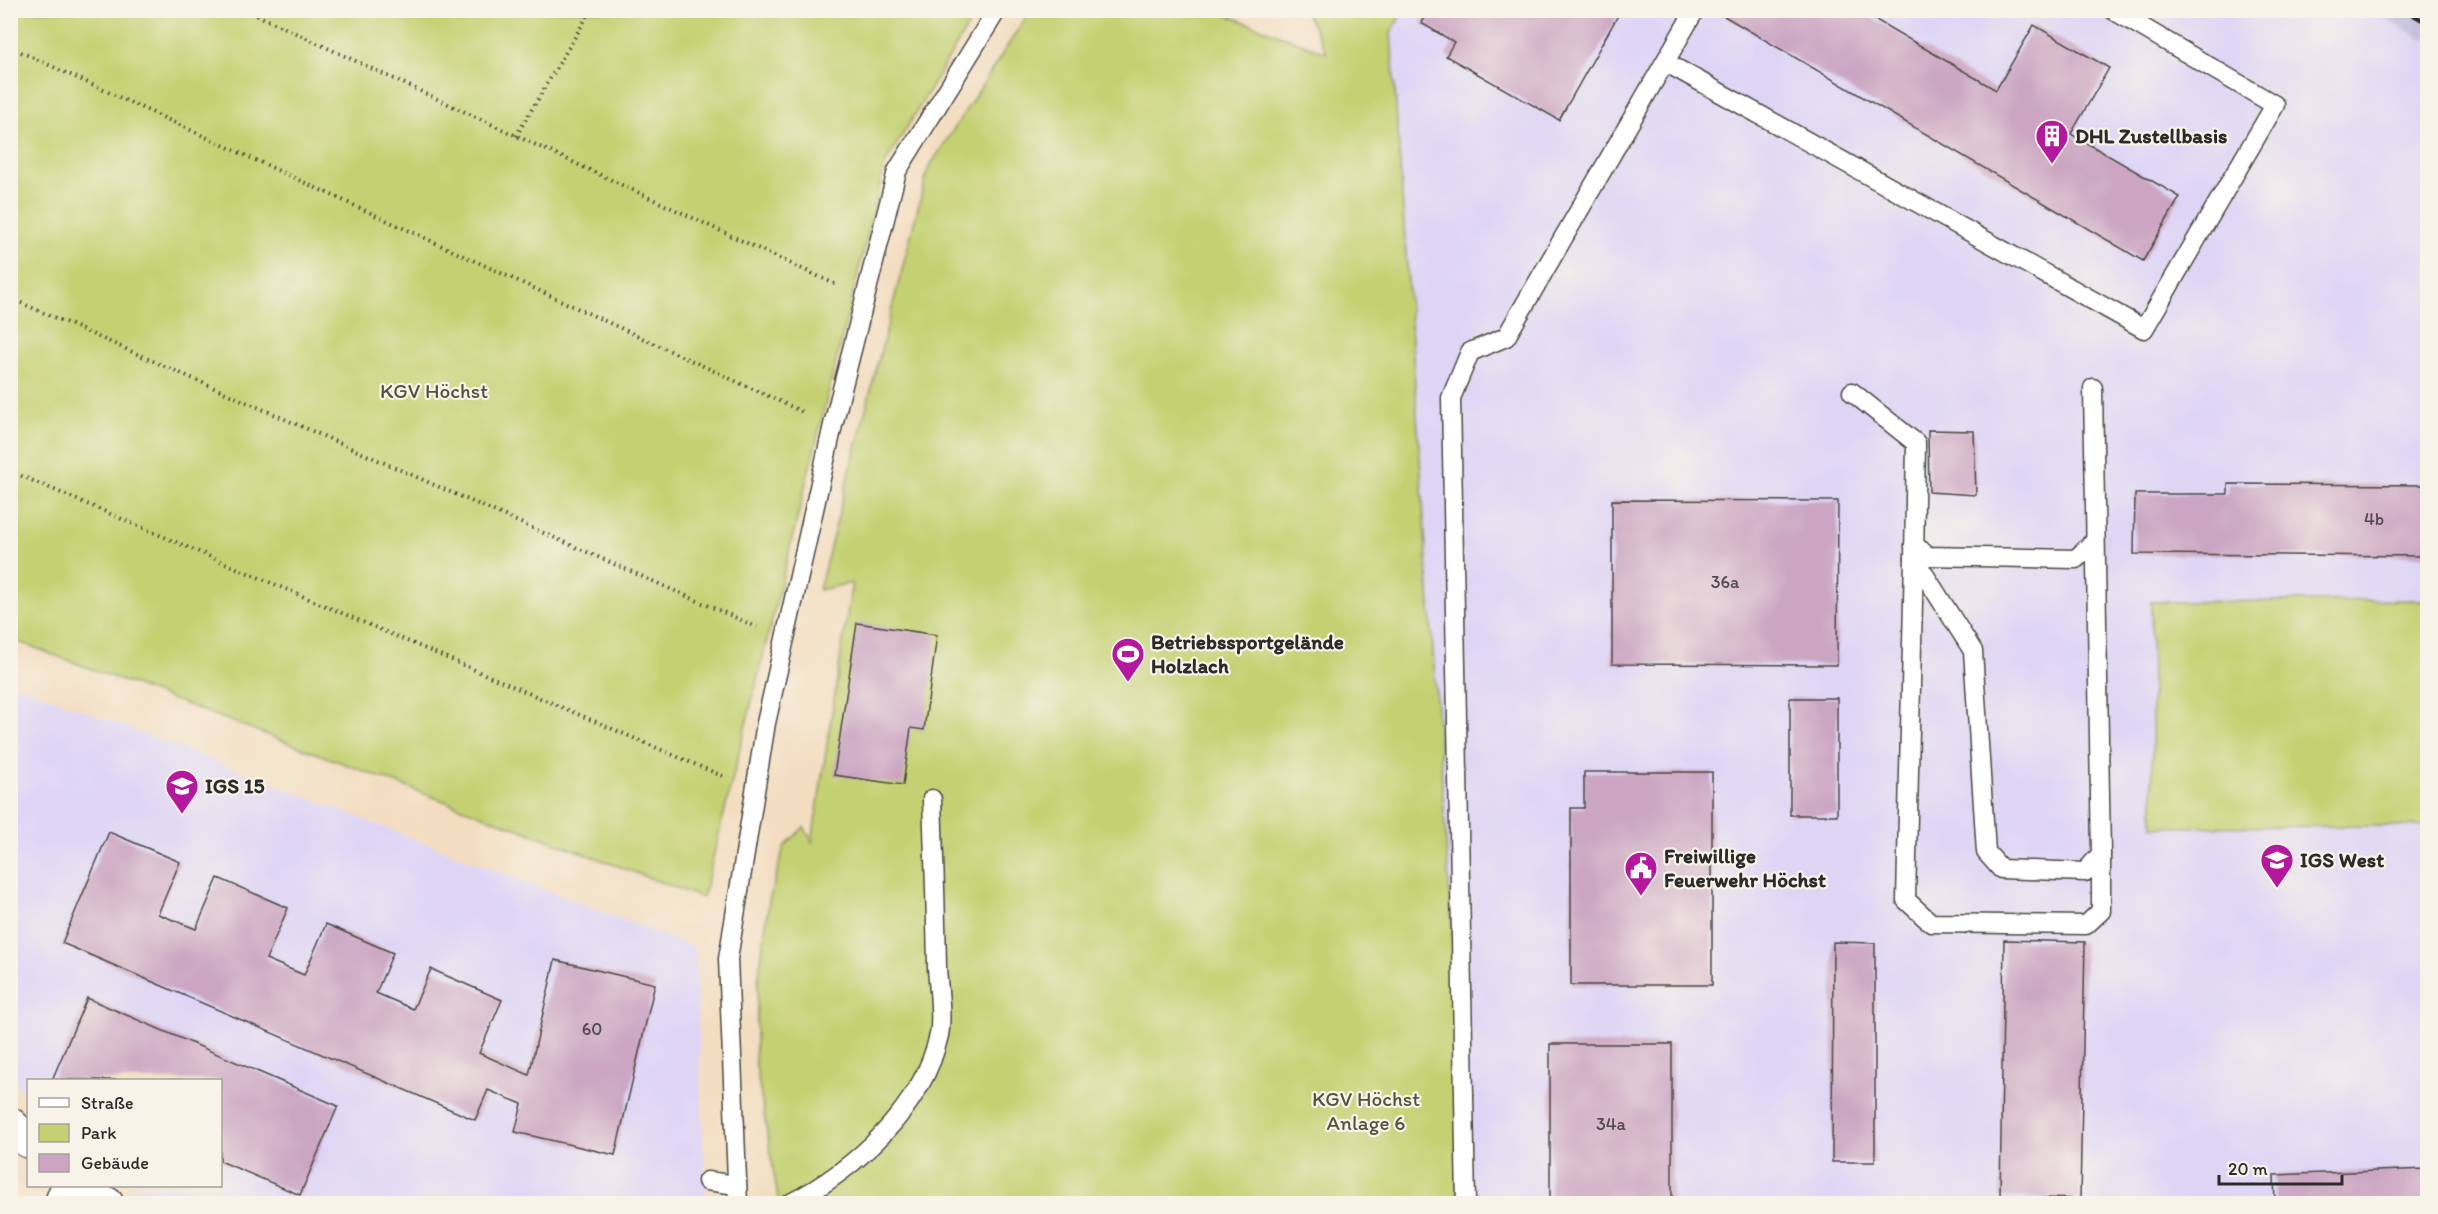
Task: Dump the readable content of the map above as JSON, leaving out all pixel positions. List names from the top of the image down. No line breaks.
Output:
{"parks":["KGV Höchst","KGV Höchst Anlage 6"],"places":{"building":["DHL Zustellbasis"],"sports":["Betriebssportgelände Holzlach"],"school or university":["IGS 15","IGS West"],"public building":["Freiwillige Feuerwehr Höchst"]},"house_numbers":["4b","36a","60","34a"],"legend":["Straße","Park","Gebäude"],"scale_bar":"20 m"}
